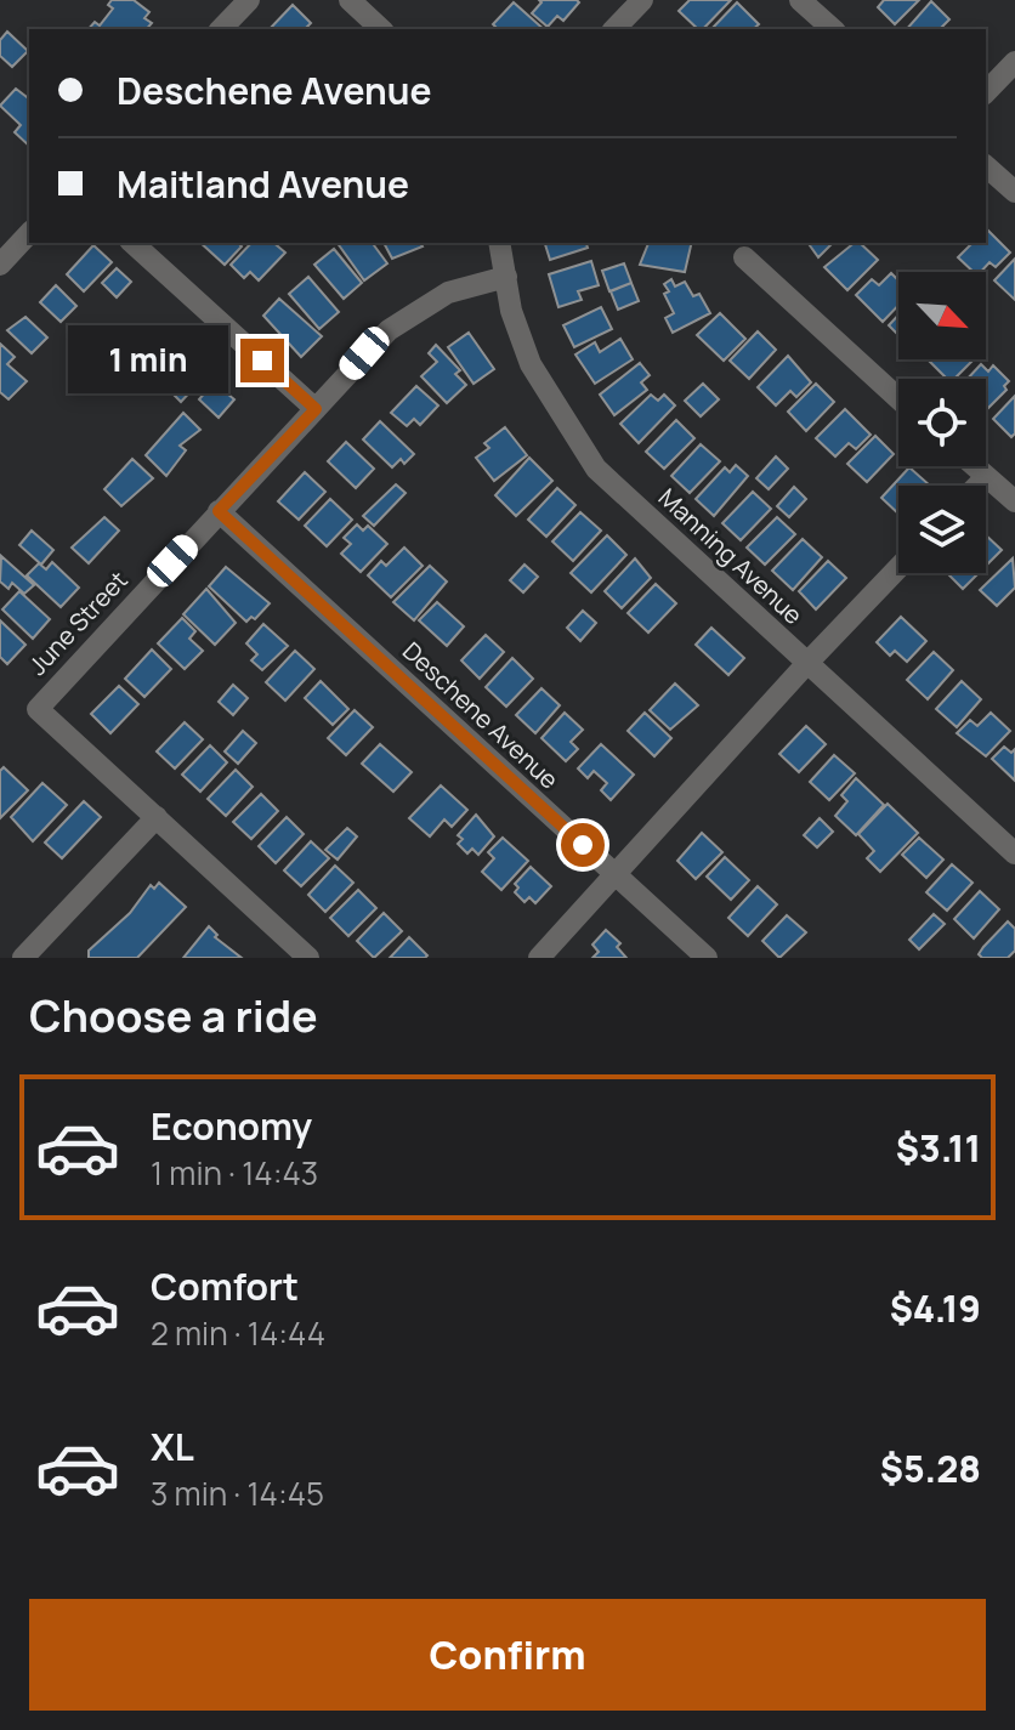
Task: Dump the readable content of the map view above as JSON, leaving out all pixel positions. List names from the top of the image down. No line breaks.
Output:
{"streets":{"street":["Manning Avenue","June Street","Deschene Avenue"]},"crossings":[["Manning Avenue","June Street"],["June Street","Deschene Avenue"]],"north":"bottom right","page":{"banner":["Deschene Avenue","Maitland Avenue"],"bubble":"1 min","heading":"Choose a ride","list":[{"name":"Economy","note":"1 min · 14:43","value":"$3.11"},{"name":"Comfort","note":"2 min · 14:44","value":"$4.19"},{"name":"XL","note":"3 min · 14:45","value":"$5.28"}],"buttons":"Confirm"}}
